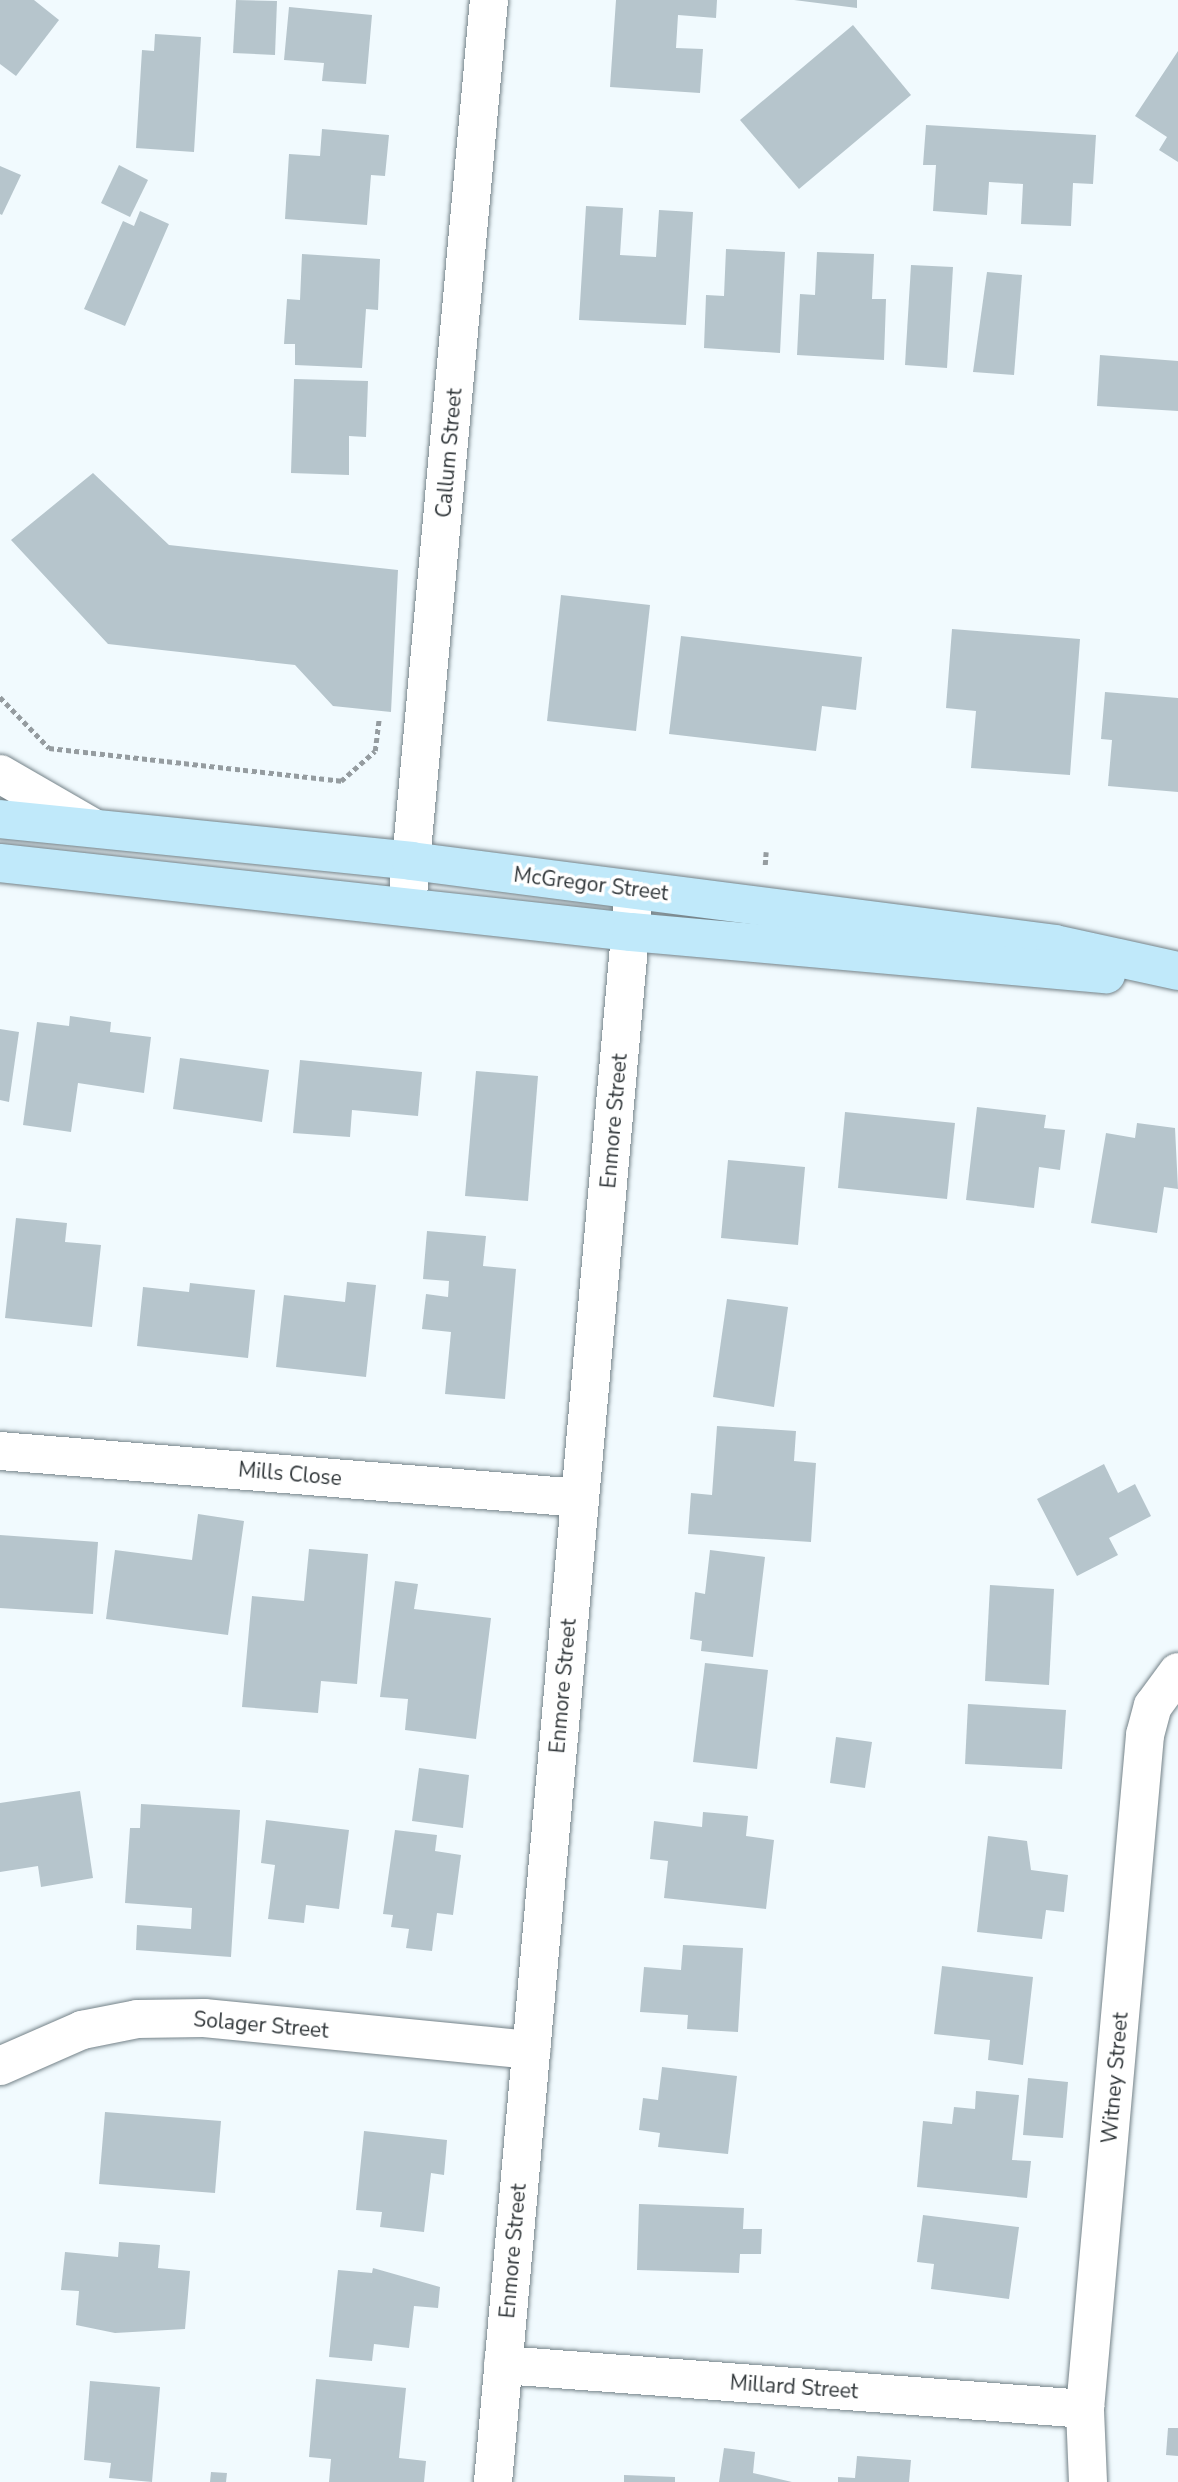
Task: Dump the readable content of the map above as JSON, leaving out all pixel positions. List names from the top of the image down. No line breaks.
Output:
{"streets":{"main road":["McGregor Street"],"street":["Callum Street","Enmore Street","Mills Close","Solager Street","Witney Street","Millard Street"]},"crossings":[["Callum Street","McGregor Street"],["McGregor Street","Enmore Street"],["Enmore Street","Mills Close"],["Enmore Street","Solager Street"],["Enmore Street","Millard Street"],["Witney Street","Millard Street"]]}
